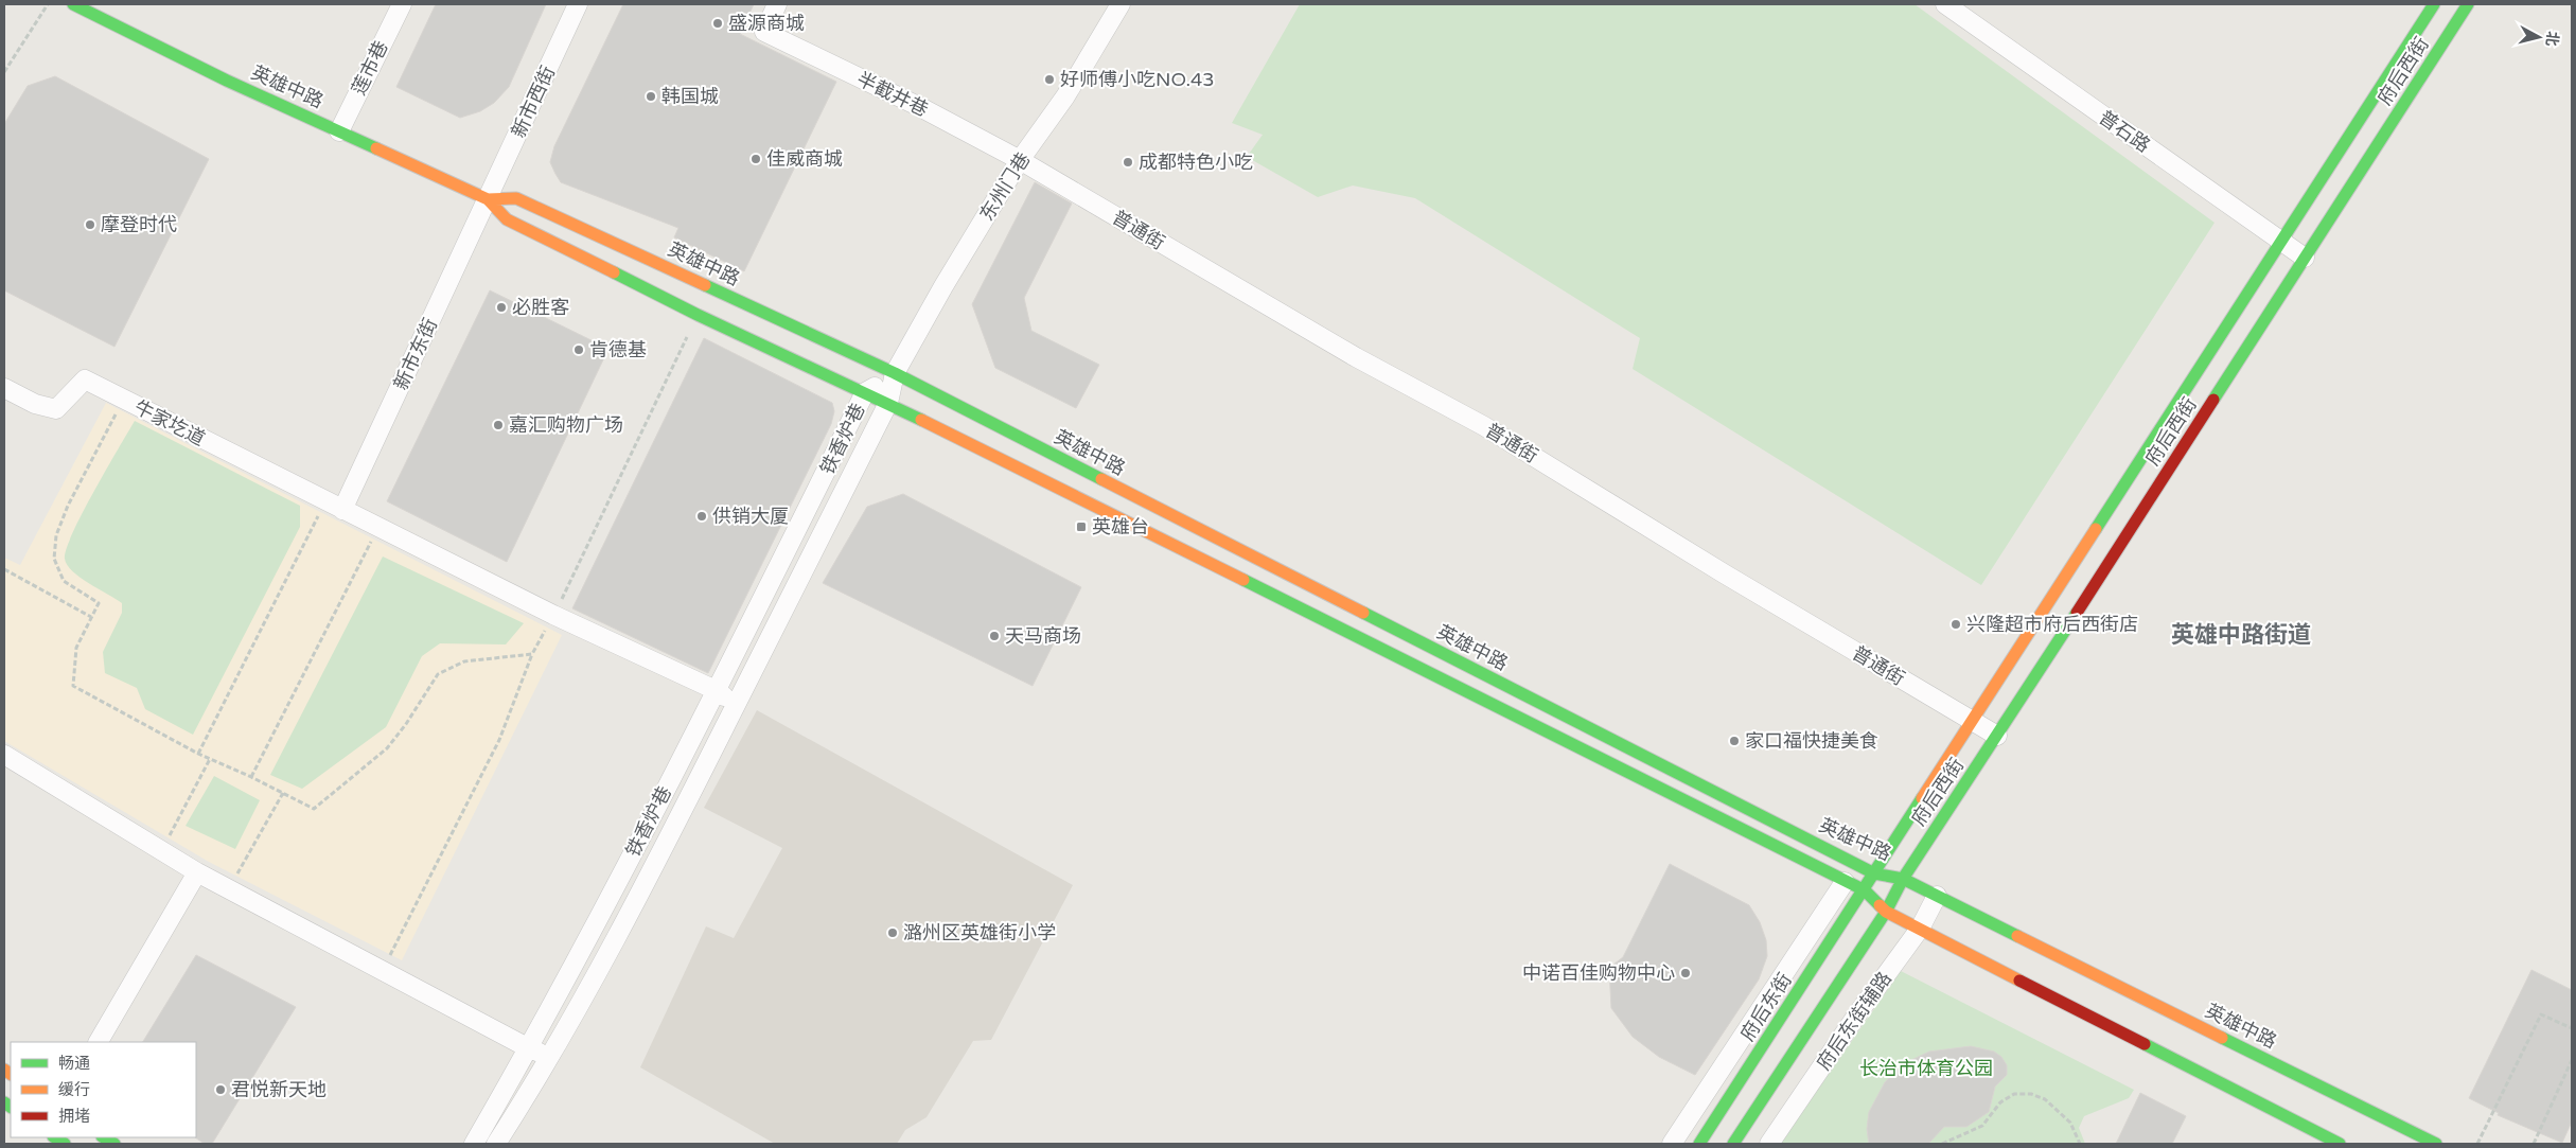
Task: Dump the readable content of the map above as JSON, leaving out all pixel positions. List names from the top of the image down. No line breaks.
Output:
{"streets":{"main road":["府后西街","英雄中路","府后东街"],"street":["莲市巷","半截井巷","新市西街","普石路","东州门巷","普通街","新市东街","牛家圪道","铁香炉巷","府后东街辅路"]},"crossings":[["莲市巷","英雄中路"],["府后西街","英雄中路"],["府后西街","普石路"],["府后西街","普通街"],["府后西街","府后东街"],["英雄中路","新市西街"],["英雄中路","东州门巷"],["英雄中路","新市东街"],["英雄中路","铁香炉巷"],["英雄中路","府后东街"],["英雄中路","府后东街辅路"],["半截井巷","东州门巷"],["半截井巷","普通街"],["新市西街","新市东街"],["东州门巷","普通街"],["东州门巷","铁香炉巷"],["新市东街","牛家圪道"],["牛家圪道","铁香炉巷"]],"districts":["英雄中路街道"],"parks":["长治市体育公园"],"places":{"other":["盛源商城","好师傅小吃NO.43","韩国城","佳威商城","成都特色小吃","摩登时代","必胜客","肯德基","嘉汇购物广场","供销大厦","兴隆超市府后西街店","天马商场","家口福快捷美食","潞州区英雄街小学","中诺百佳购物中心","君悦新天地"],"transit":["英雄台"]},"legend":["畅通","缓行","拥堵"],"north":"right"}
